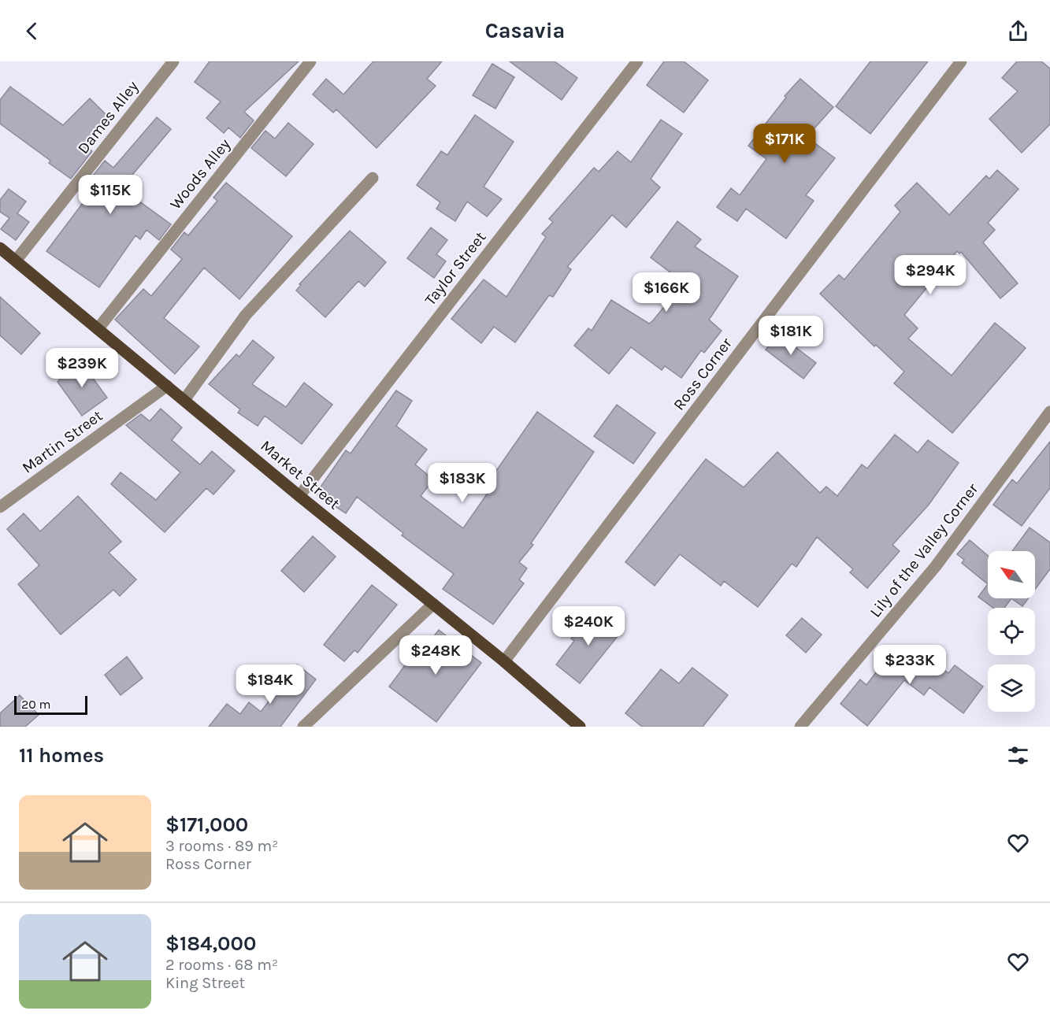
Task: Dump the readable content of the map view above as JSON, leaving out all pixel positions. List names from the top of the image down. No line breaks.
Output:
{"streets":{"main road":["Market Street"],"street":["Dames Alley","Woods Alley","Taylor Street","Ross Corner","Martin Street","Lily of the Valley Corner"]},"crossings":[["Dames Alley","Market Street"],["Woods Alley","Market Street"],["Taylor Street","Market Street"],["Ross Corner","Market Street"],["Martin Street","Market Street"]],"scale_bar":"20 m","north":"top left","page":{"header":"Casavia","price":["$171K","$115K","$294K","$166K","$181K","$239K","$183K","$240K","$248K","$233K","$184K"],"scale":"20 m","heading":"11 homes","list":[{"name":"$171,000","note":"3 rooms · 89 m² · Ross Corner"},{"name":"$184,000","note":"2 rooms · 68 m² · King Street"}]}}
